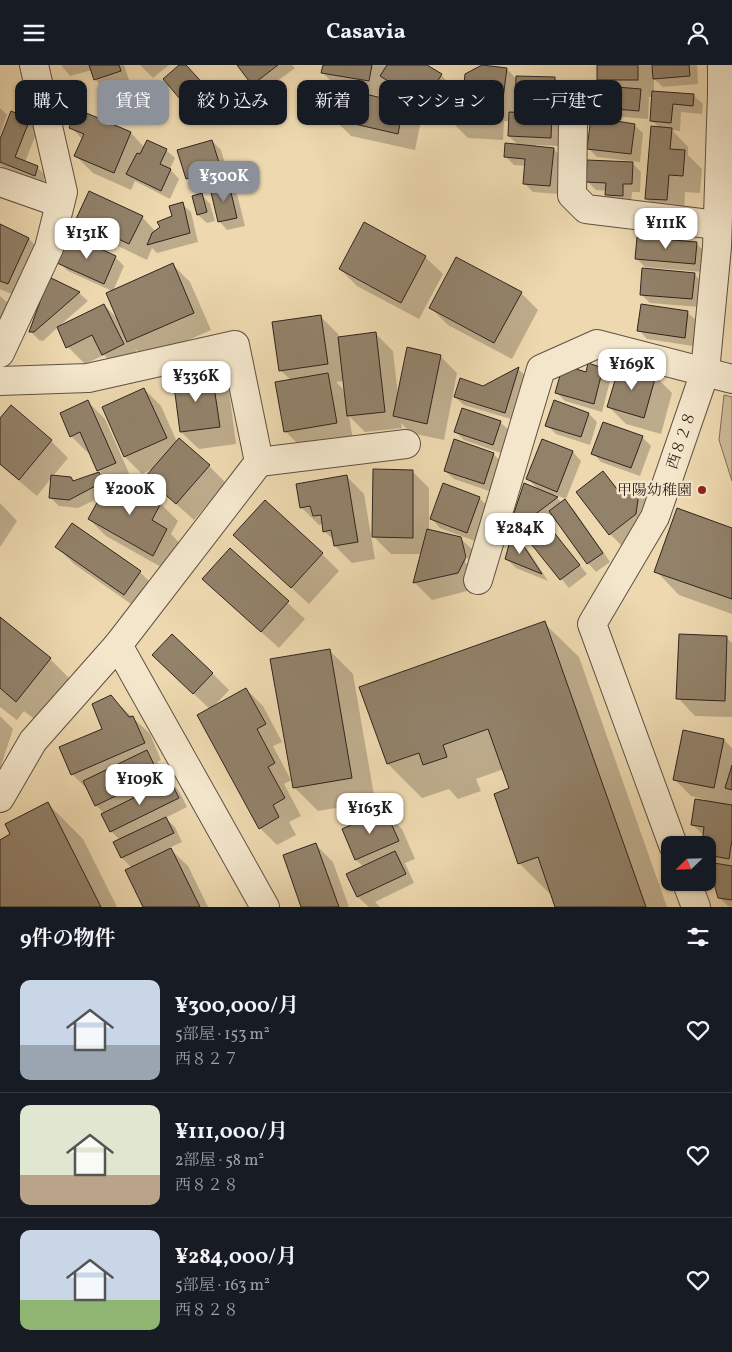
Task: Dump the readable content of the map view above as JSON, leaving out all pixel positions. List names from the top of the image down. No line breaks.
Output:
{"streets":{"street":["西８２８"]},"places":["甲陽幼稚園"],"north":"bottom left","page":{"header":"Casavia","chip":["購入","賃貸","絞り込み","新着","マンション","一戸建て"],"price":["¥300K","¥111K","¥131K","¥169K","¥336K","¥200K","¥284K","¥109K","¥163K"],"heading":"9件の物件","list":[{"name":"¥300,000/月","note":"5部屋 · 153 m² · 西８２７"},{"name":"¥111,000/月","note":"2部屋 · 58 m² · 西８２８"},{"name":"¥284,000/月","note":"5部屋 · 163 m² · 西８２８"}]}}
